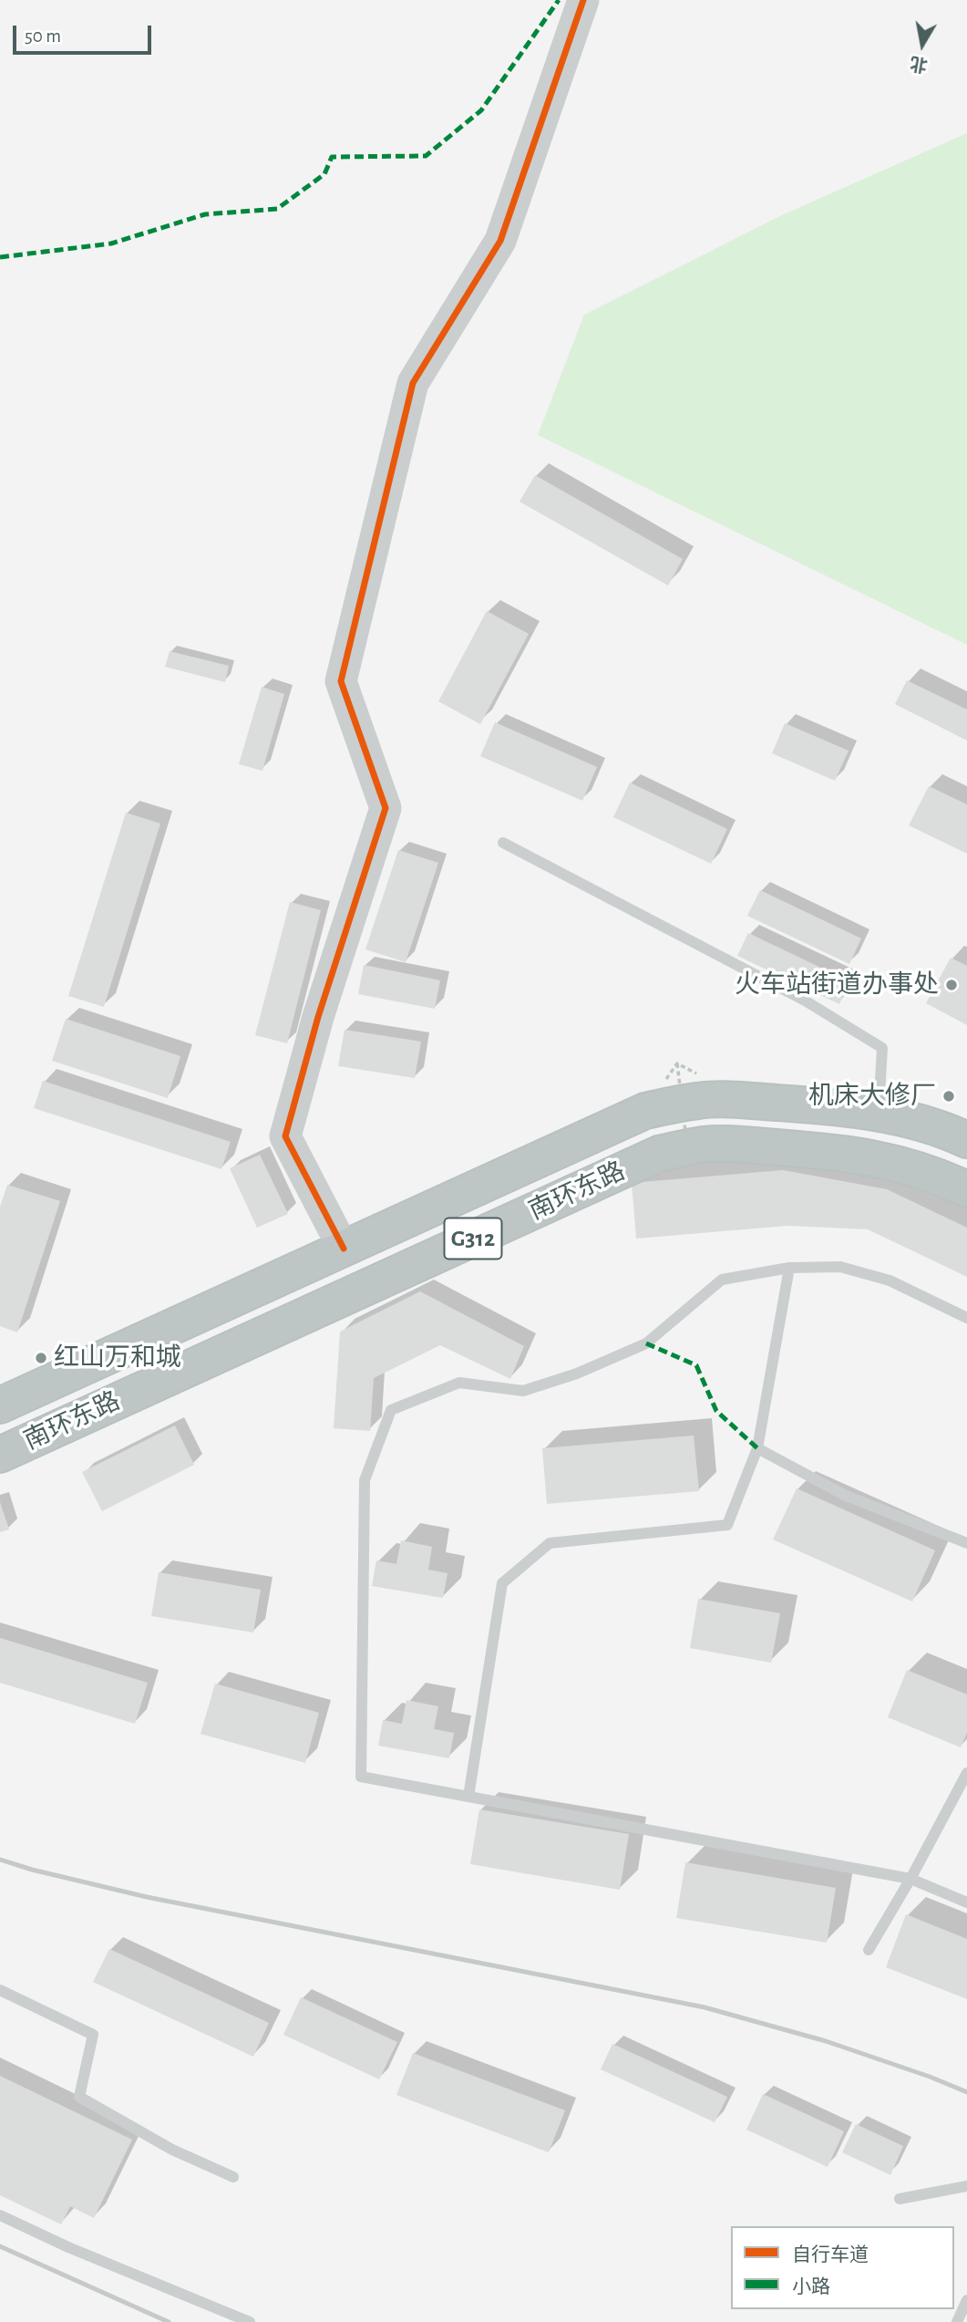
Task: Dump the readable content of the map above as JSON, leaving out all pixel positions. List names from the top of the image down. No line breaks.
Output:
{"streets":{"highway":["南环东路","G312"]},"places":["火车站街道办事处","机床大修厂","红山万和城"],"legend":["自行车道","小路"],"scale_bar":"50 m","north":"bottom"}
